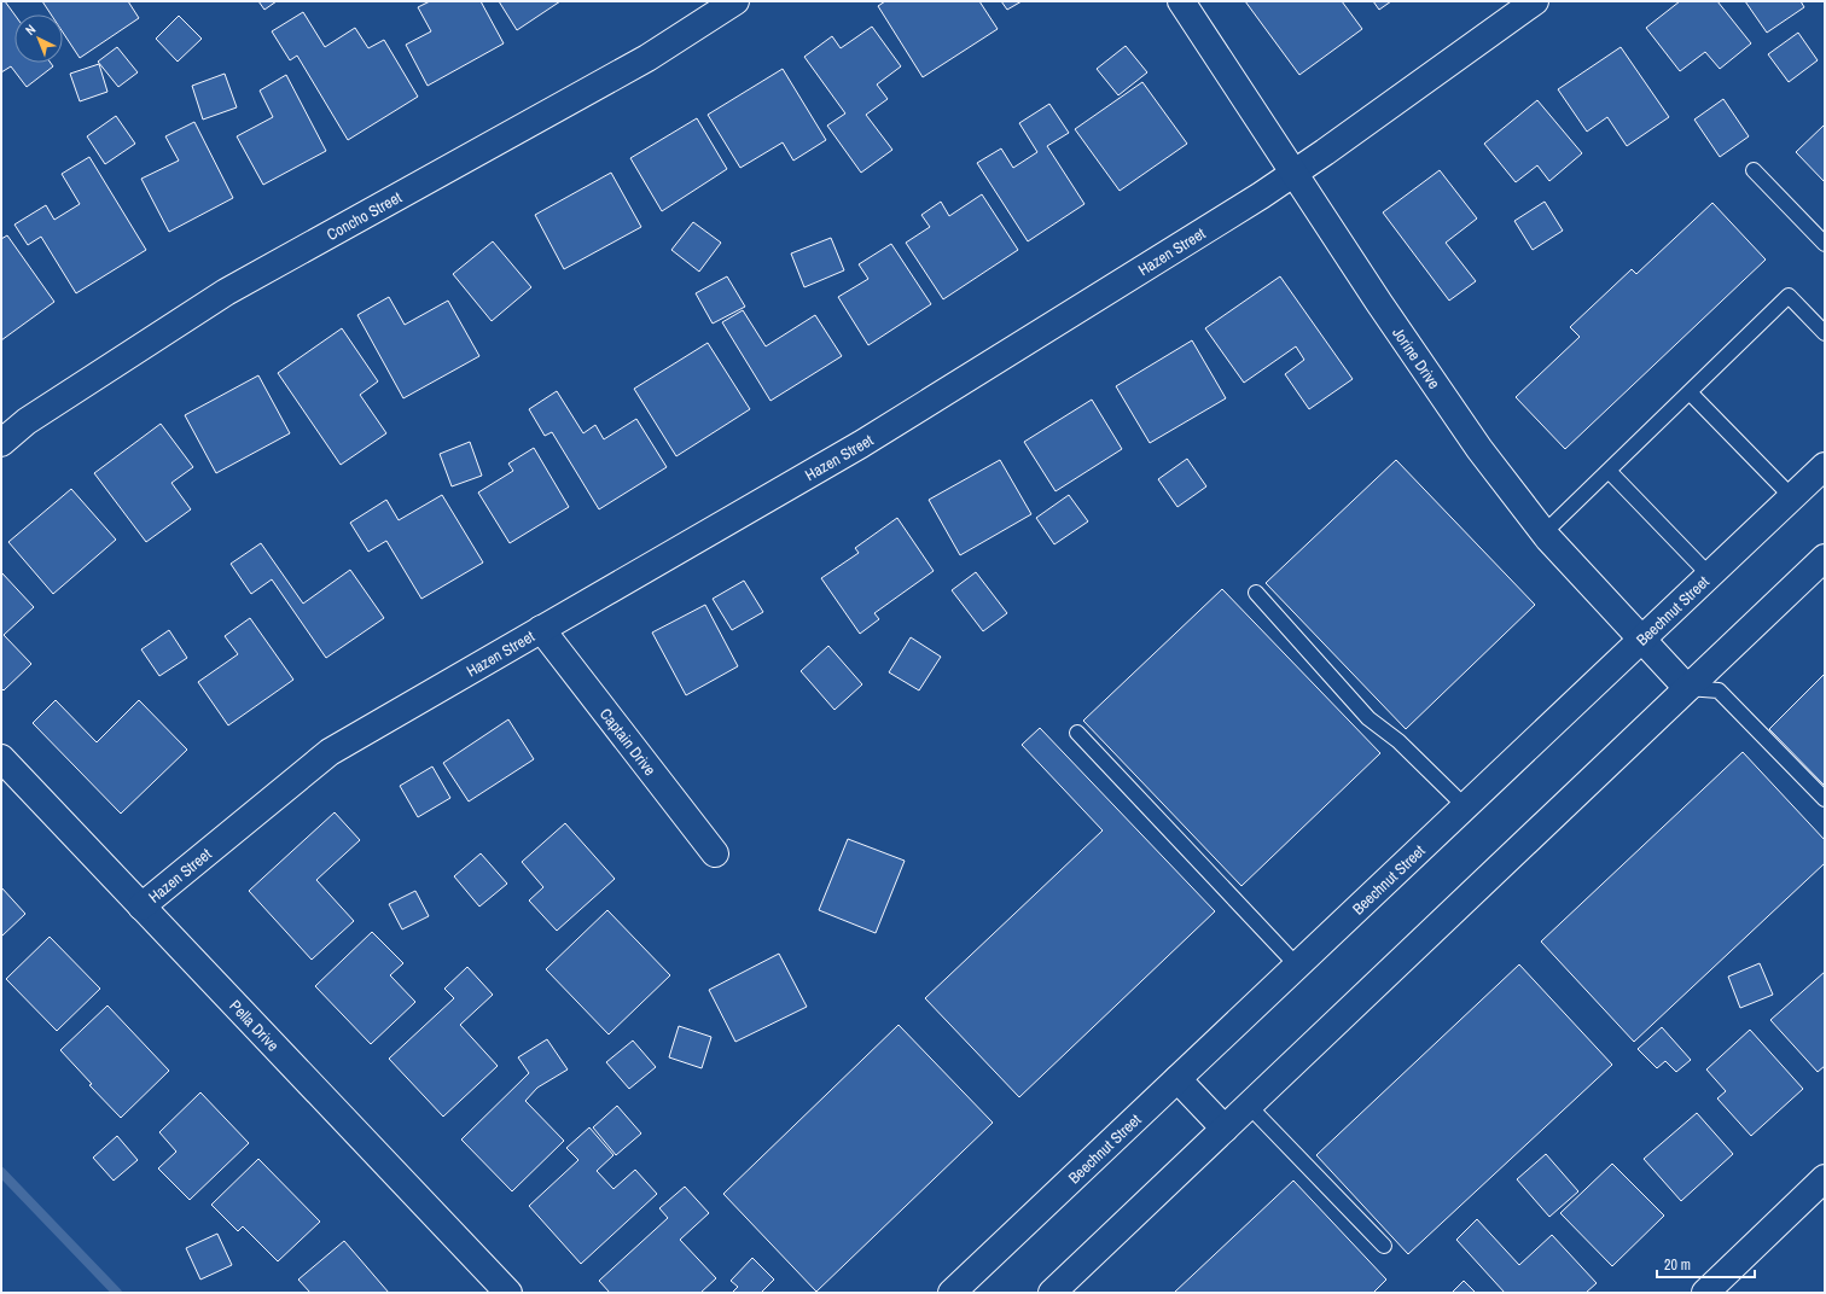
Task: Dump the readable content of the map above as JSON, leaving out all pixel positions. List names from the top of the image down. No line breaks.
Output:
{"streets":{"street":["Concho Street","Hazen Street","Jorine Drive","Beechnut Street","Captain Drive","Pella Drive"]},"crossings":[["Hazen Street","Jorine Drive"],["Hazen Street","Captain Drive"],["Hazen Street","Pella Drive"],["Jorine Drive","Beechnut Street"]],"scale_bar":"20 m","north":"top left"}
